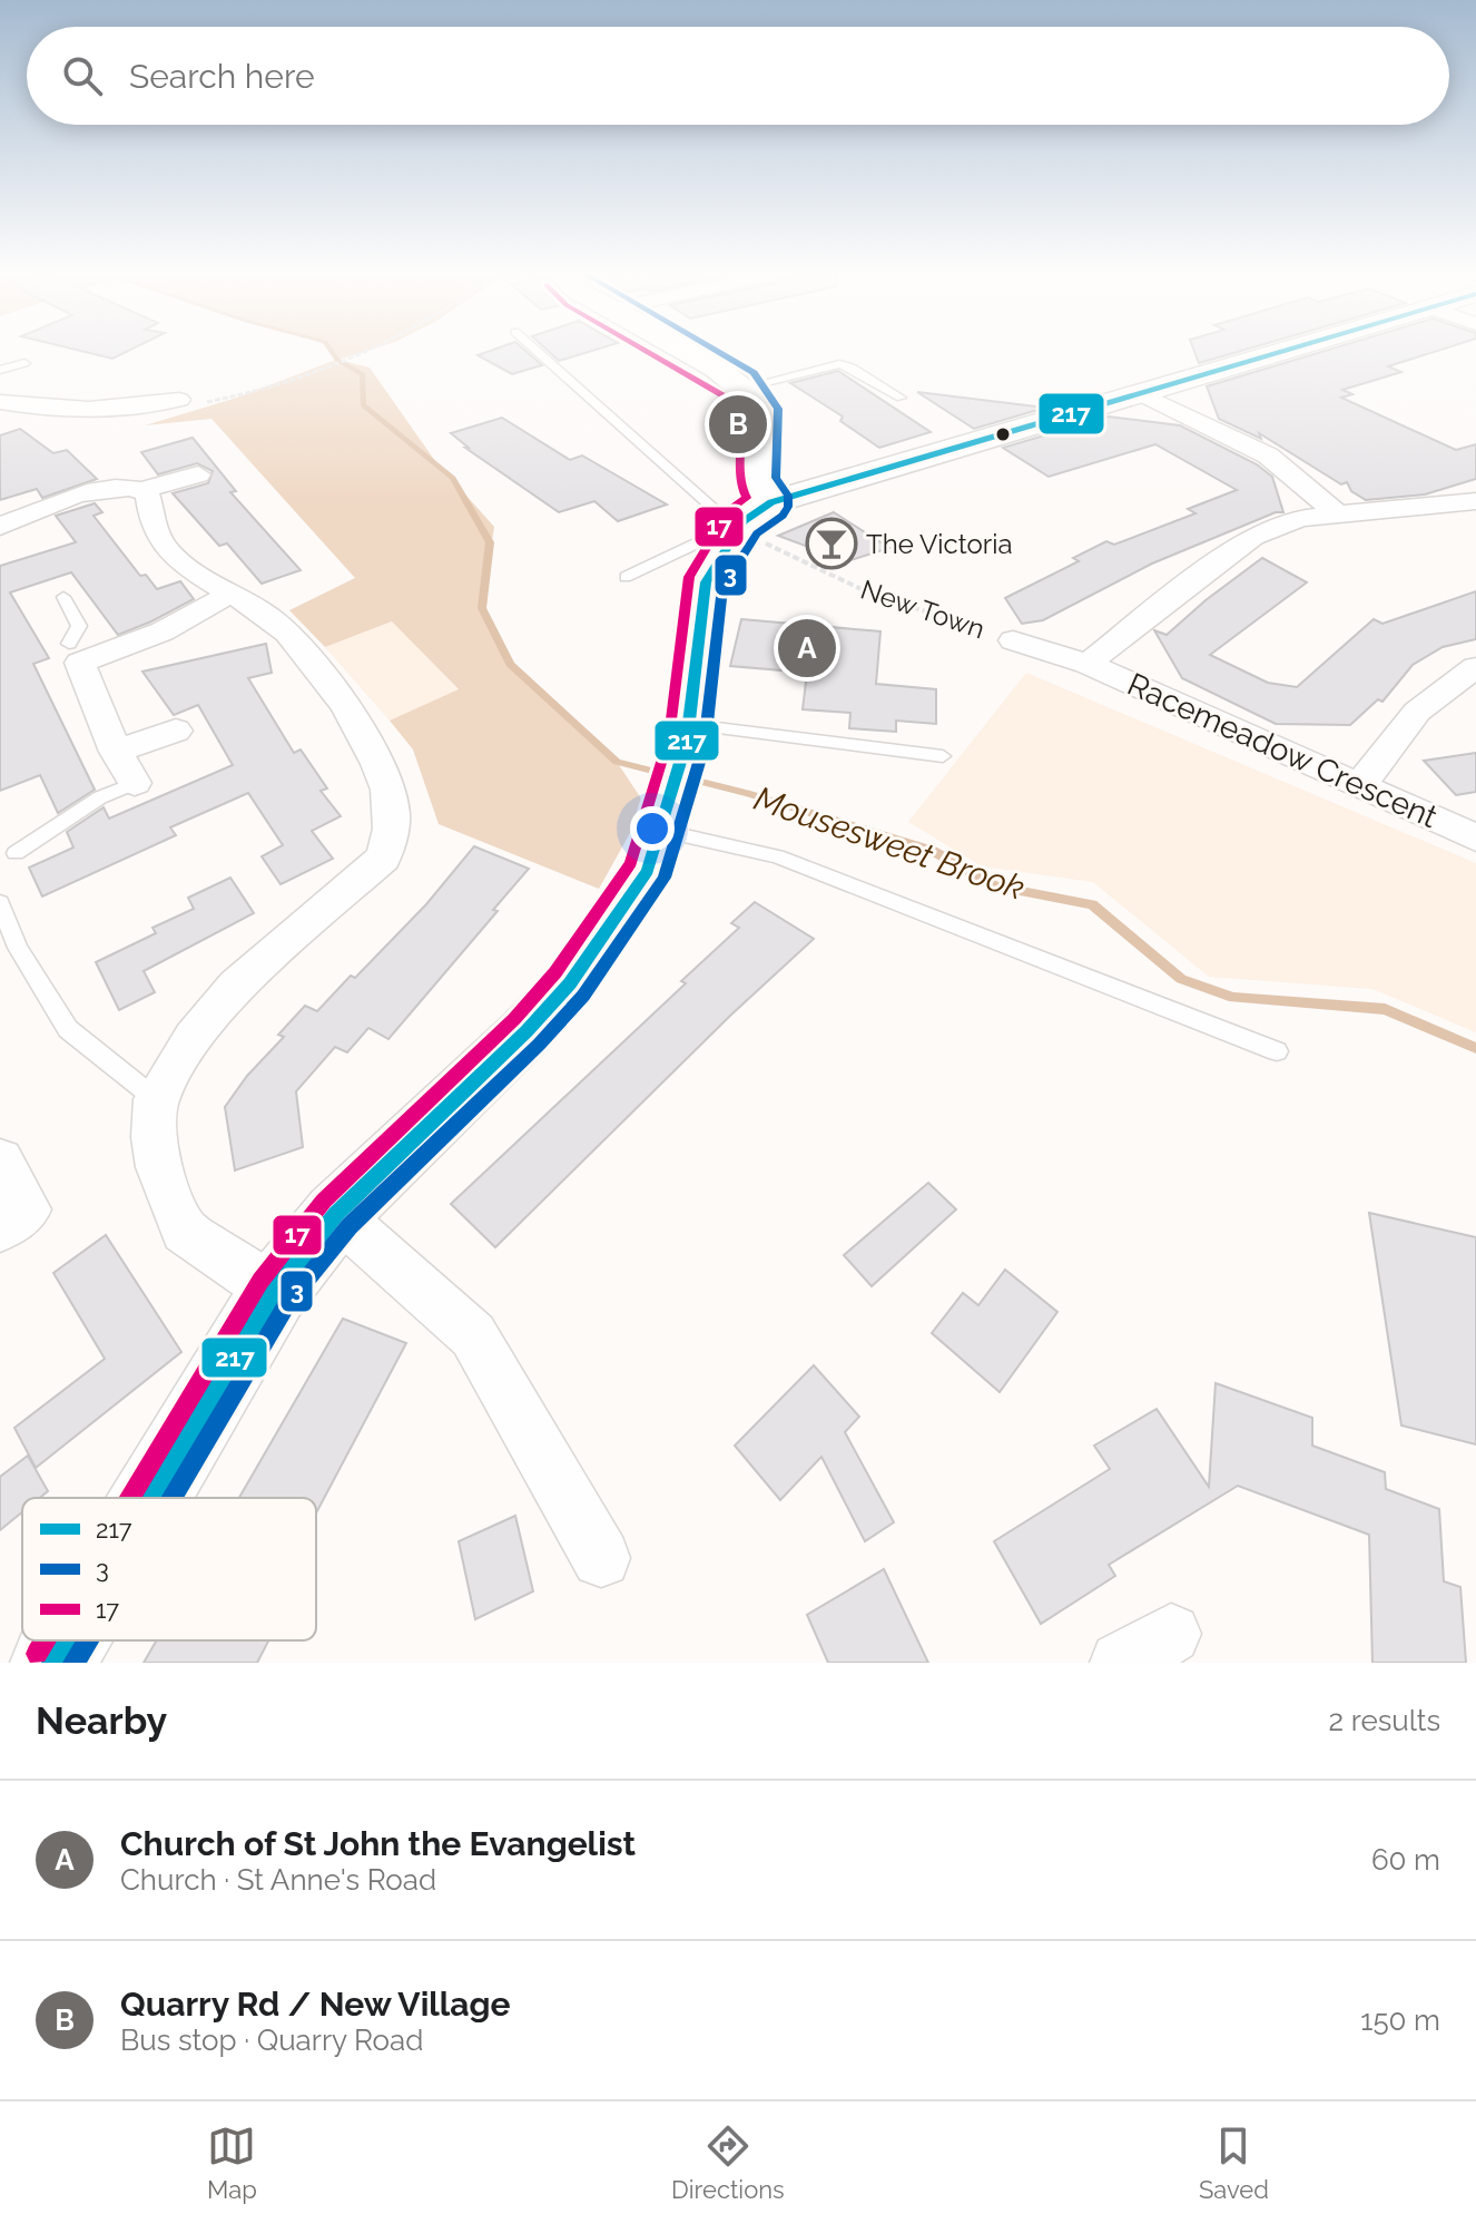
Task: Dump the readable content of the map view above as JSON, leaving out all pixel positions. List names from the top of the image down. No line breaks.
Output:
{"streets":{"street":["Racemeadow Crescent"],"path":["New Town"]},"crossings":[["New Town","Racemeadow Crescent"]],"water":["Mousesweet Brook"],"places":{"bar":["The Victoria"]},"lines":["transit line 217","transit line 3","transit line 17"],"legend":["217","3","17"],"page":{"search":"Search here","pins":["B","A"],"heading":["Nearby","2 results"],"list":[{"mark":"A","name":"Church of St John the Evangelist","note":"Church · St Anne's Road","value":"60 m"},{"mark":"B","name":"Quarry Rd / New Village","note":"Bus stop · Quarry Road","value":"150 m"}],"nav":["Map","Directions","Saved"]}}
